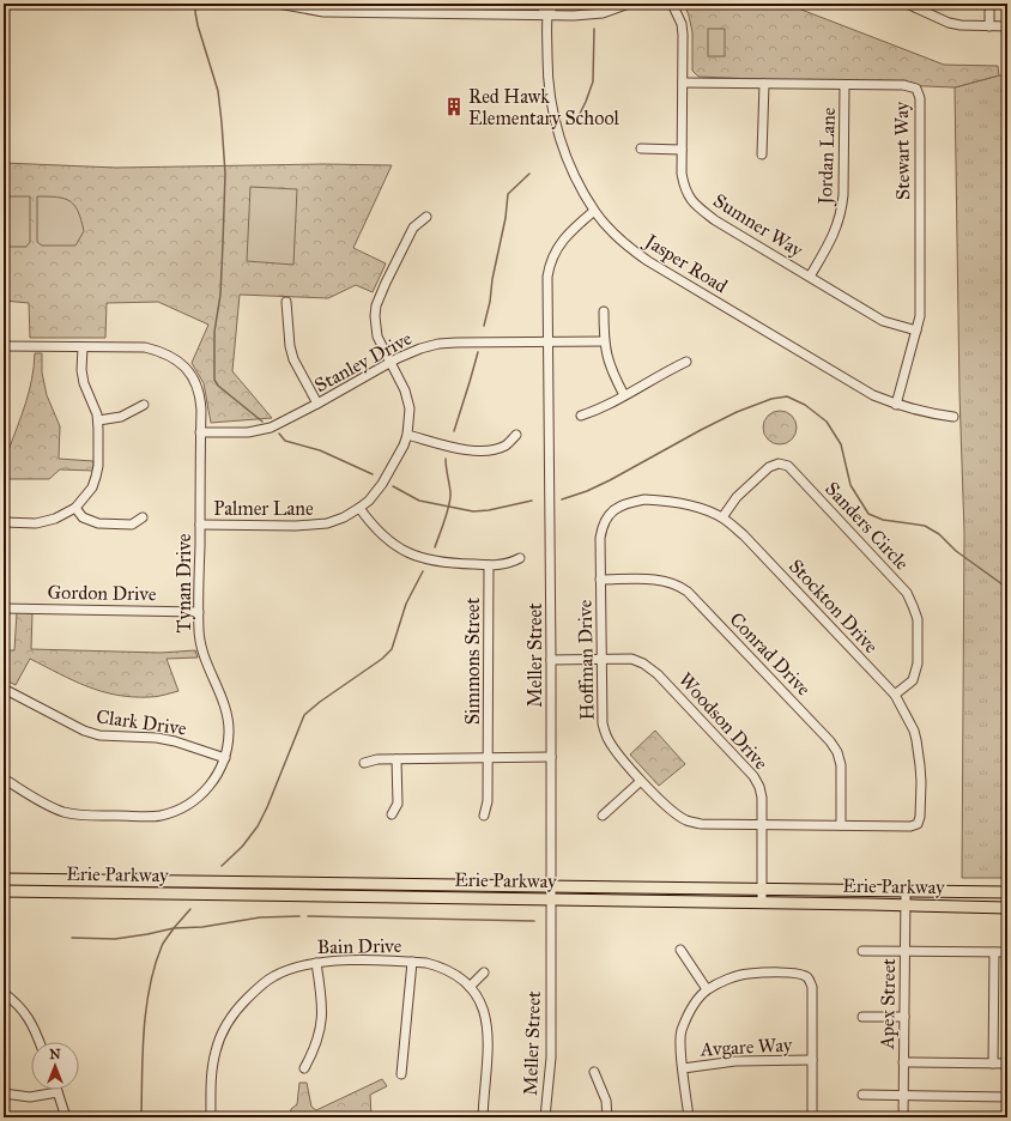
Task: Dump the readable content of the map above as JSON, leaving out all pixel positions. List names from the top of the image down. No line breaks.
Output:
{"streets":{"main road":["Erie Parkway"],"street":["Stewart Way","Jordan Lane","Sumner Way","Jasper Road","Stanley Drive","Palmer Lane","Sanders Circle","Tynan Drive","Gordon Drive","Stockton Drive","Conrad Drive","Meller Street","Hoffman Drive","Simmons Street","Woodson Drive","Clark Drive","Bain Drive","Apex Street","Avgare Way"]},"crossings":[["Stewart Way","Jordan Lane"],["Stewart Way","Sumner Way"],["Jordan Lane","Sumner Way"],["Jasper Road","Meller Street"],["Stanley Drive","Palmer Lane"],["Stanley Drive","Tynan Drive"],["Stanley Drive","Meller Street"],["Palmer Lane","Tynan Drive"],["Sanders Circle","Stockton Drive"],["Tynan Drive","Gordon Drive"],["Tynan Drive","Clark Drive"],["Stockton Drive","Hoffman Drive"],["Conrad Drive","Hoffman Drive"],["Meller Street","Woodson Drive"],["Meller Street","Erie Parkway"],["Hoffman Drive","Woodson Drive"],["Woodson Drive","Erie Parkway"],["Erie Parkway","Apex Street"]],"places":{"building":["Red Hawk Elementary School"]},"north":"top"}
